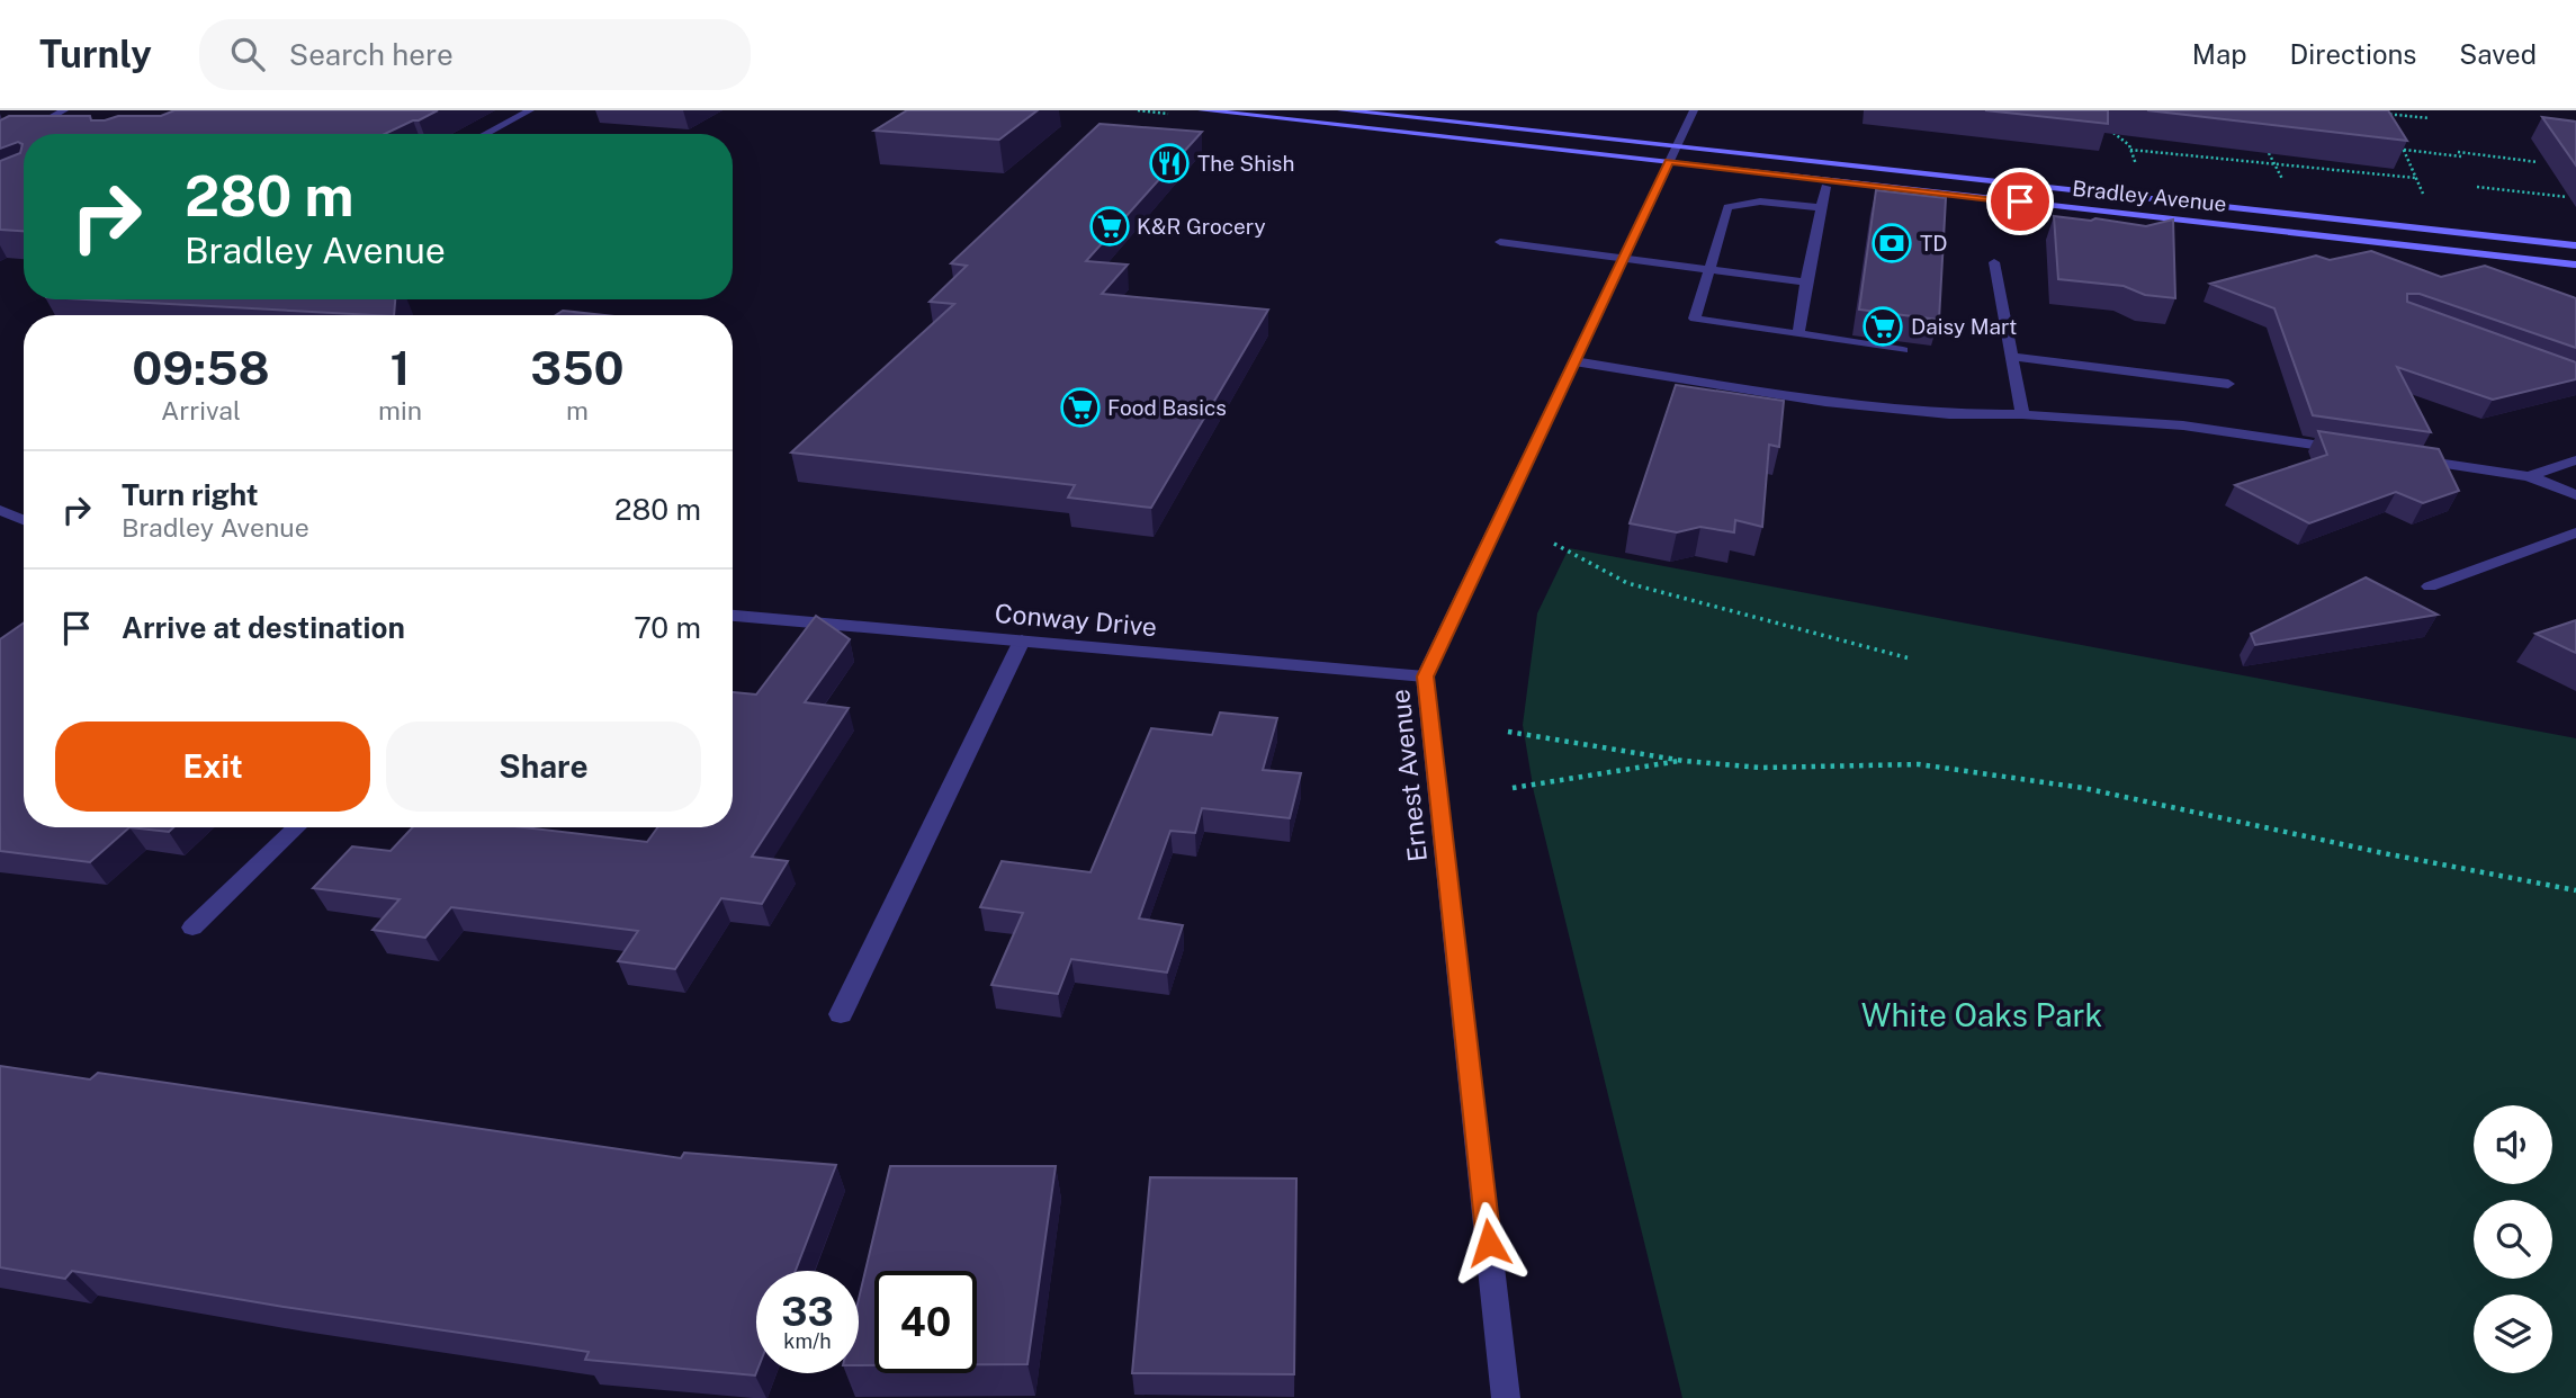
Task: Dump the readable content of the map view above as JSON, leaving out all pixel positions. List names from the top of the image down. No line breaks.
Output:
{"streets":{"main road":["Bradley Avenue"],"street":["Conway Drive","Ernest Avenue"]},"crossings":[["Bradley Avenue","Ernest Avenue"],["Conway Drive","Ernest Avenue"]],"parks":["White Oaks Park"],"places":{"restaurant":["The Shish"],"supermarket":["K&R Grocery","Daisy Mart","Food Basics"],"bank":["TD"]},"page":{"header":"Turnly","search":"Search here","nav":["Map","Directions","Saved"],"turn":["280 m","Bradley Avenue"],"eta":["09:58","Arrival","1","min","350","m"],"list":[{"name":"Turn right","note":"Bradley Avenue","value":"280 m"},{"name":"Arrive at destination","value":"70 m"}],"buttons":["Exit","Share"],"speed":"33 km/h","limit":"40"}}
